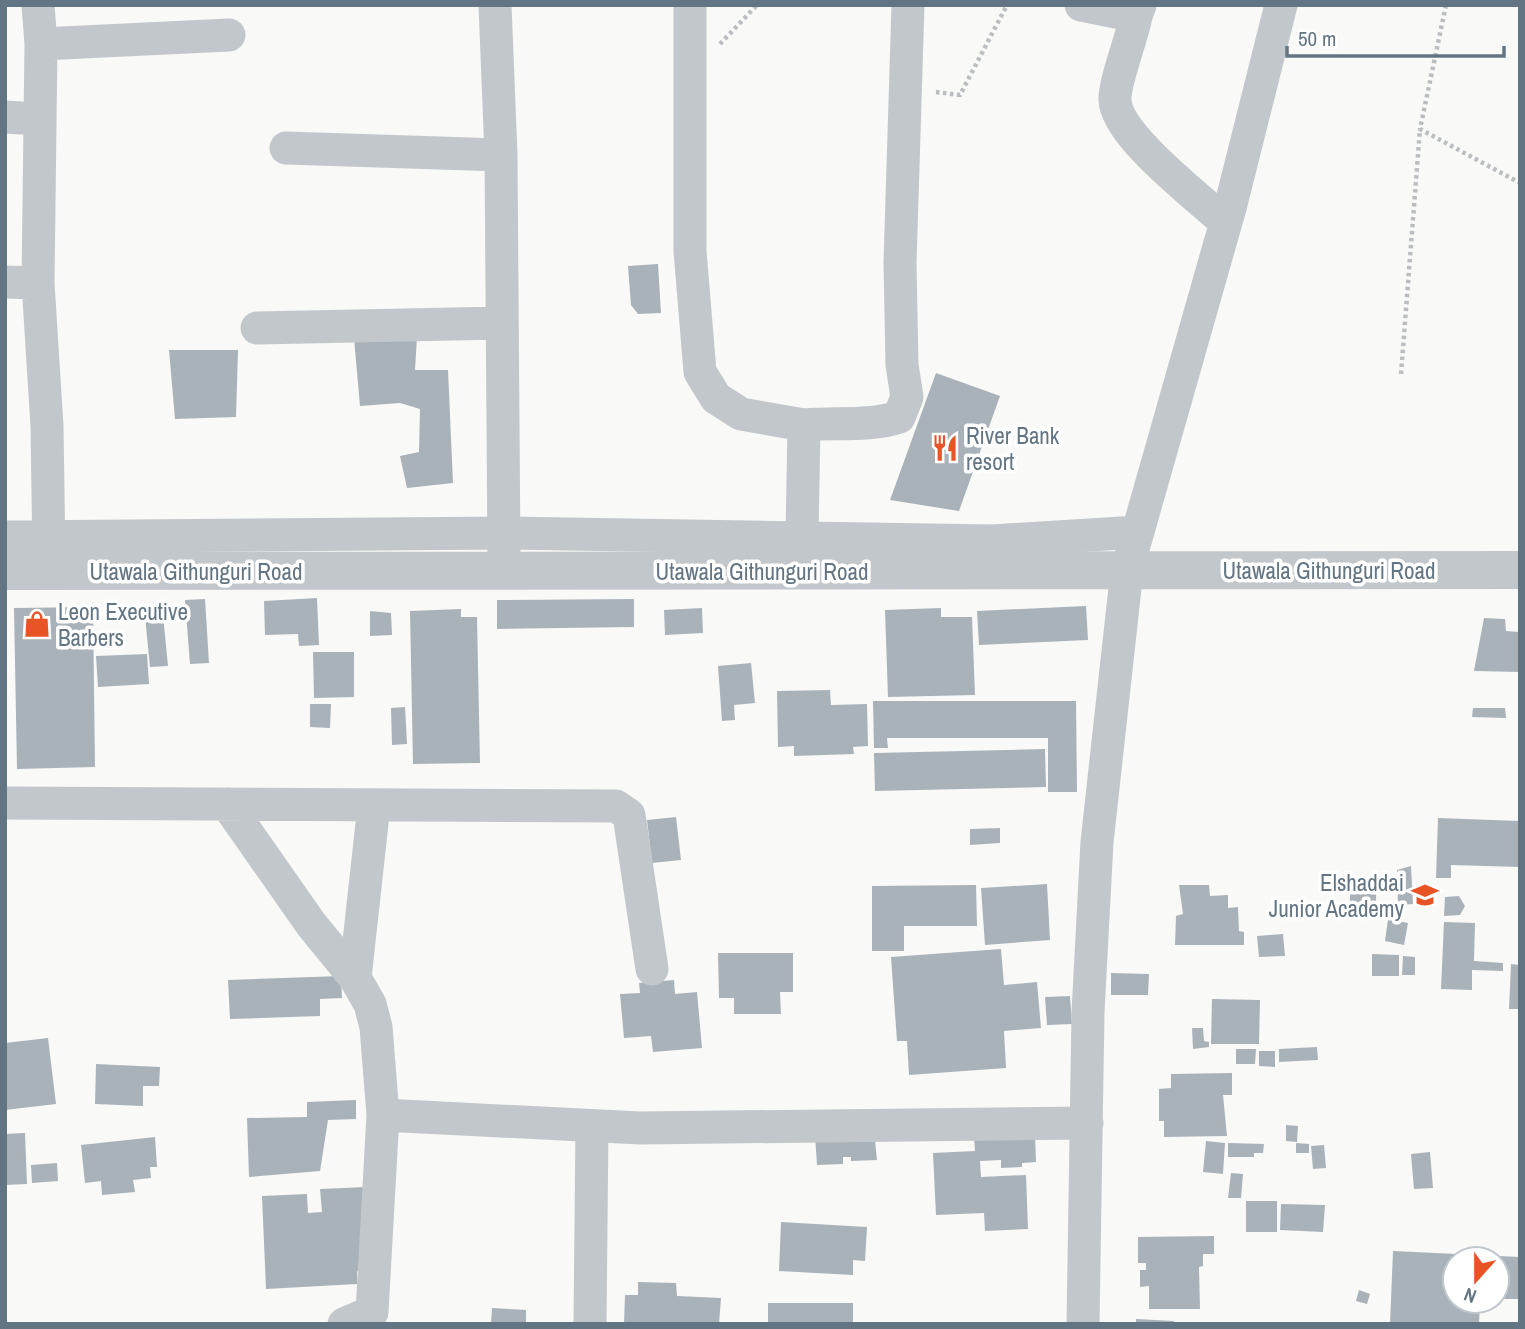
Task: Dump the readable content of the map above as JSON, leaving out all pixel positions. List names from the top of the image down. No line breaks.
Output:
{"streets":{"street":["Utawala Githunguri Road"]},"places":{"restaurant":["River Bank resort"],"shop":["Leon Executive Barbers"],"school or university":["Elshaddai Junior Academy"]},"scale_bar":"50 m","north":"bottom"}
